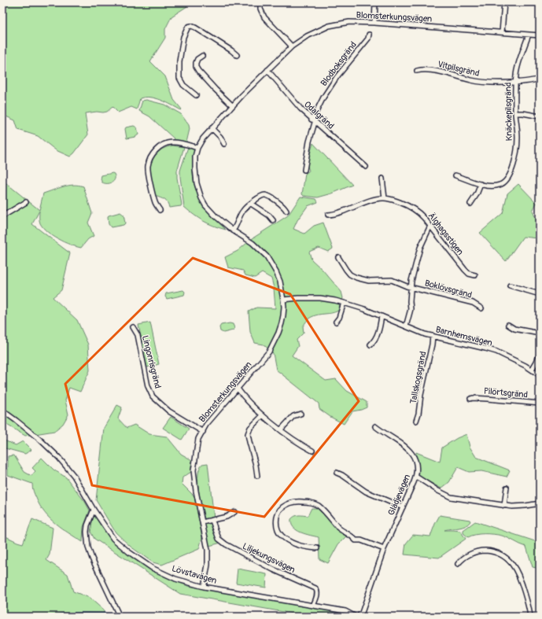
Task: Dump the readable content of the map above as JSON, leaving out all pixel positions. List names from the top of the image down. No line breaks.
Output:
{"streets":{"street":["Blomsterkungsvägen","Blodboksgränd","Vitpilsgränd","Knäckepilsgränd","Odalgränd","Älghagsstigen","Boklövsgränd","Barnhemsvägen","Lingonrisgränd","Tallskogsgränd","Pilörtsgränd","Glädjevägen","Liljekungsvägen","Lövstavägen"]},"crossings":[["Blomsterkungsvägen","Knäckepilsgränd"],["Blomsterkungsvägen","Odalgränd"],["Blomsterkungsvägen","Barnhemsvägen"],["Blomsterkungsvägen","Lingonrisgränd"],["Blomsterkungsvägen","Lövstavägen"],["Blodboksgränd","Odalgränd"],["Vitpilsgränd","Knäckepilsgränd"],["Barnhemsvägen","Tallskogsgränd"],["Liljekungsvägen","Lövstavägen"]]}
